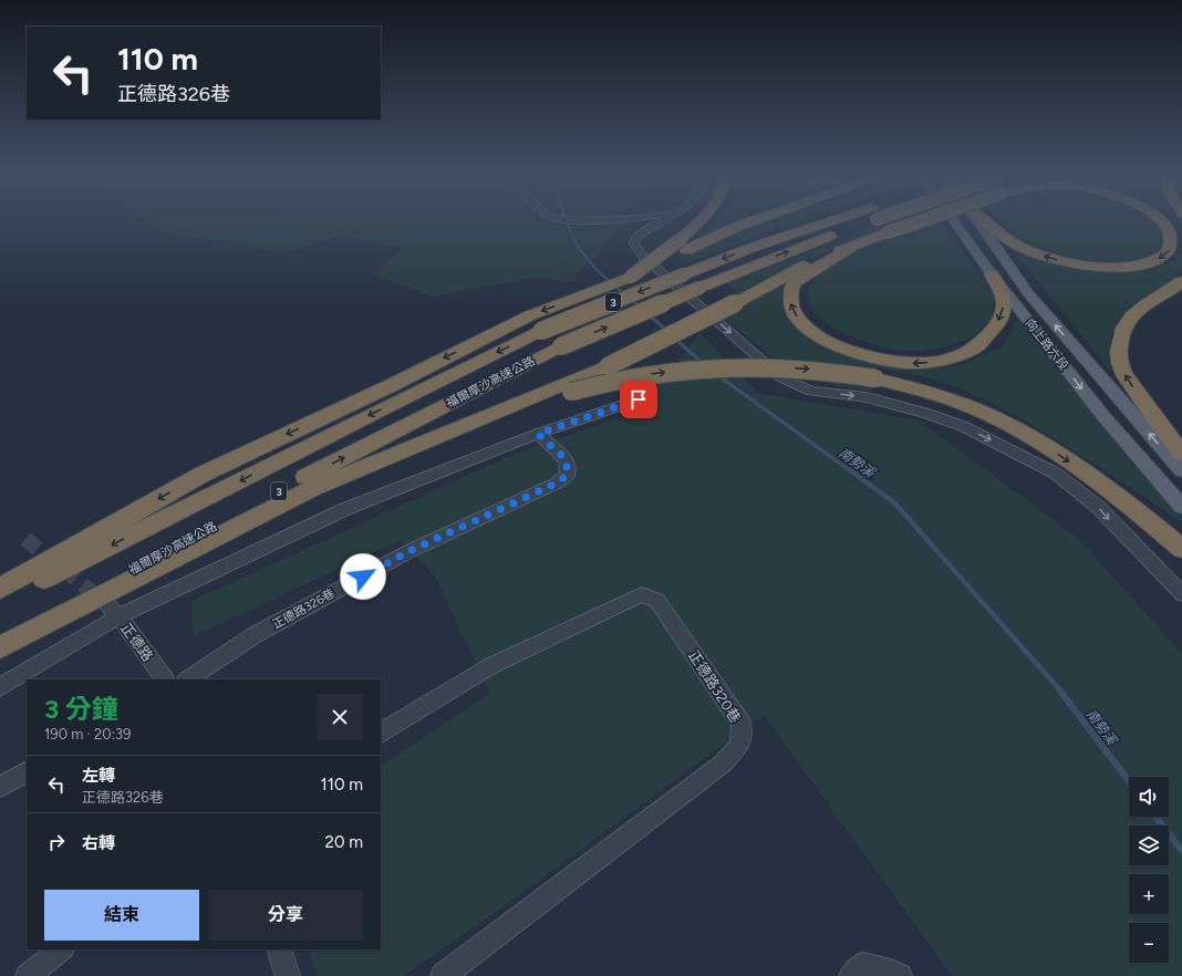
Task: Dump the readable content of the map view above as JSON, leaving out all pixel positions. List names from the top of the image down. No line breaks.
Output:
{"streets":{"highway":["3","福爾摩沙高速公路"],"main road":["向上路六段"],"street":["正德路326巷","正德路","正德路320巷"]},"water":["南勢溪"],"page":{"turn":["110 m","正德路326巷"],"heading":["3 分鐘","190 m · 20:39"],"list":[{"name":"左轉","note":"正德路326巷","value":"110 m"},{"name":"右轉","value":"20 m"}],"map_buttons":["+","−"],"buttons":["結束","分享"]}}
